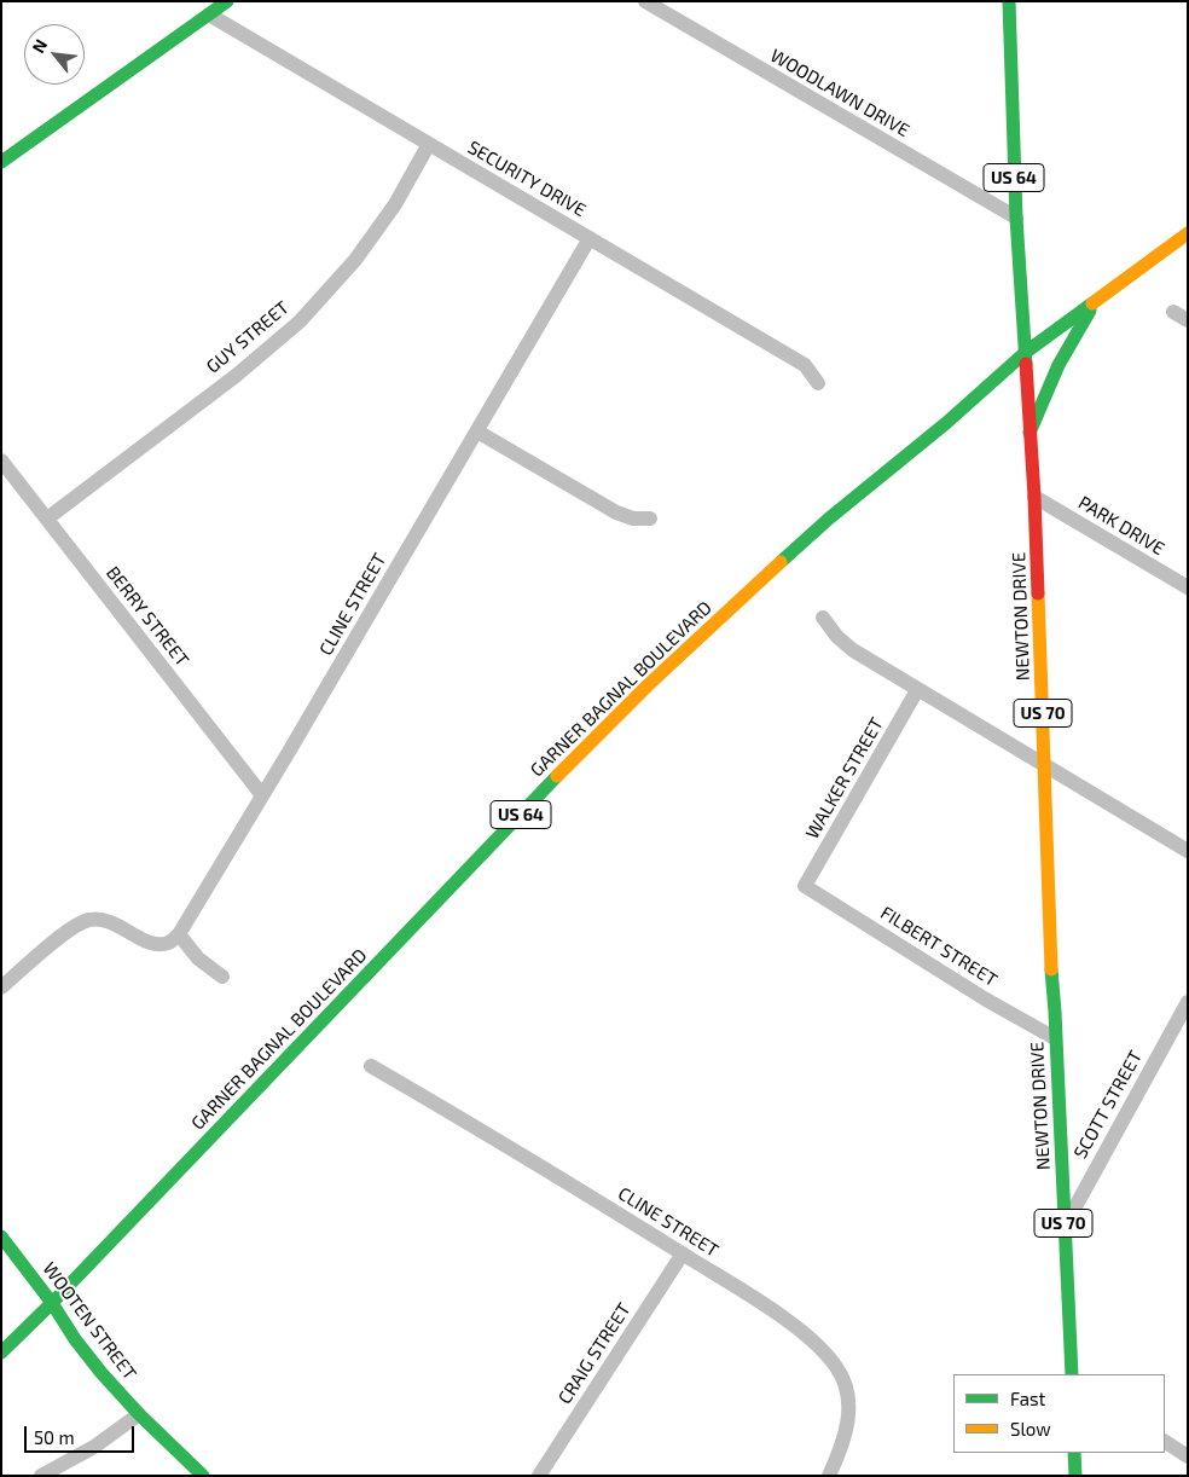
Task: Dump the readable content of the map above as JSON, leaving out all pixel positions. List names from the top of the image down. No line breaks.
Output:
{"streets":{"main road":["US 64","NEWTON DRIVE","GARNER BAGNAL BOULEVARD","US 70","WOOTEN STREET"],"street":["WOODLAWN DRIVE","SECURITY DRIVE","GUY STREET","PARK DRIVE","CLINE STREET","BERRY STREET","WALKER STREET","FILBERT STREET","SCOTT STREET","CRAIG STREET"]},"crossings":[["WOODLAWN DRIVE","NEWTON DRIVE"],["SECURITY DRIVE","GUY STREET"],["SECURITY DRIVE","CLINE STREET"],["GUY STREET","BERRY STREET"],["PARK DRIVE","NEWTON DRIVE"],["CLINE STREET","BERRY STREET"],["CLINE STREET","CRAIG STREET"],["NEWTON DRIVE","GARNER BAGNAL BOULEVARD"],["NEWTON DRIVE","FILBERT STREET"],["NEWTON DRIVE","SCOTT STREET"],["GARNER BAGNAL BOULEVARD","WOOTEN STREET"],["WALKER STREET","FILBERT STREET"]],"legend":["Fast","Slow"],"scale_bar":"50 m","north":"top left"}
